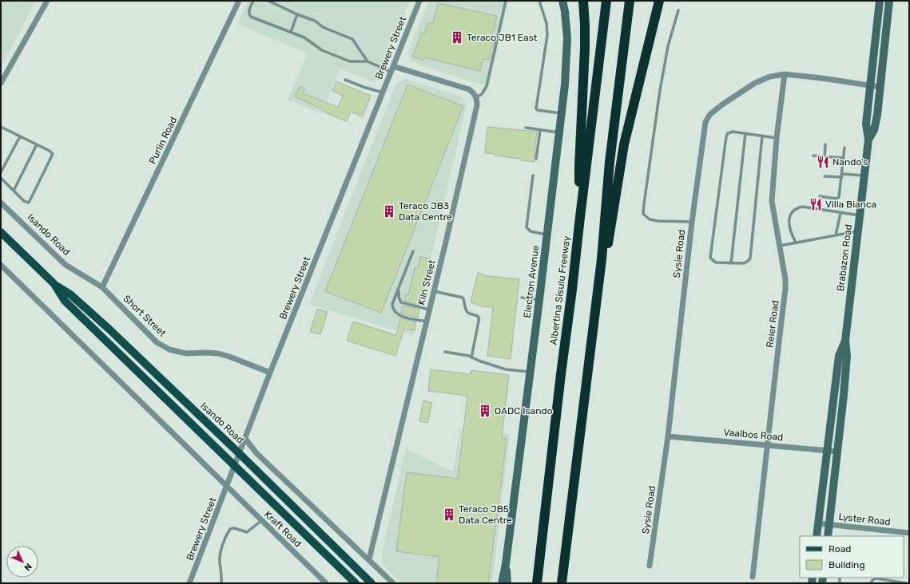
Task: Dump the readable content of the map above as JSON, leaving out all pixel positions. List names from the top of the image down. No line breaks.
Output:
{"streets":{"highway":["Albertina Sisulu Freeway"],"main road":["Isando Road","Brabazon Road","Electron Avenue"],"street":["Brewery Street","Purlin Road","Sysie Road","Kiln Street","Short Street","Reier Road","Vaalbos Road","Lyster Road","Kraft Road"]},"crossings":[["Brewery Street","Isando Road"],["Brewery Street","Short Street"],["Brewery Street","Kraft Road"],["Purlin Road","Isando Road"],["Purlin Road","Short Street"],["Isando Road","Short Street"],["Sysie Road","Brabazon Road"],["Sysie Road","Reier Road"],["Sysie Road","Vaalbos Road"],["Brabazon Road","Vaalbos Road"],["Brabazon Road","Lyster Road"],["Reier Road","Vaalbos Road"]],"places":{"building":["Teraco JB1 East","Teraco JB3 Data Centre","OADC Isando","Teraco JB5 Data Centre"],"restaurant":["Nando's","Villa Bianca"]},"legend":["Road","Building"],"north":"bottom right"}
